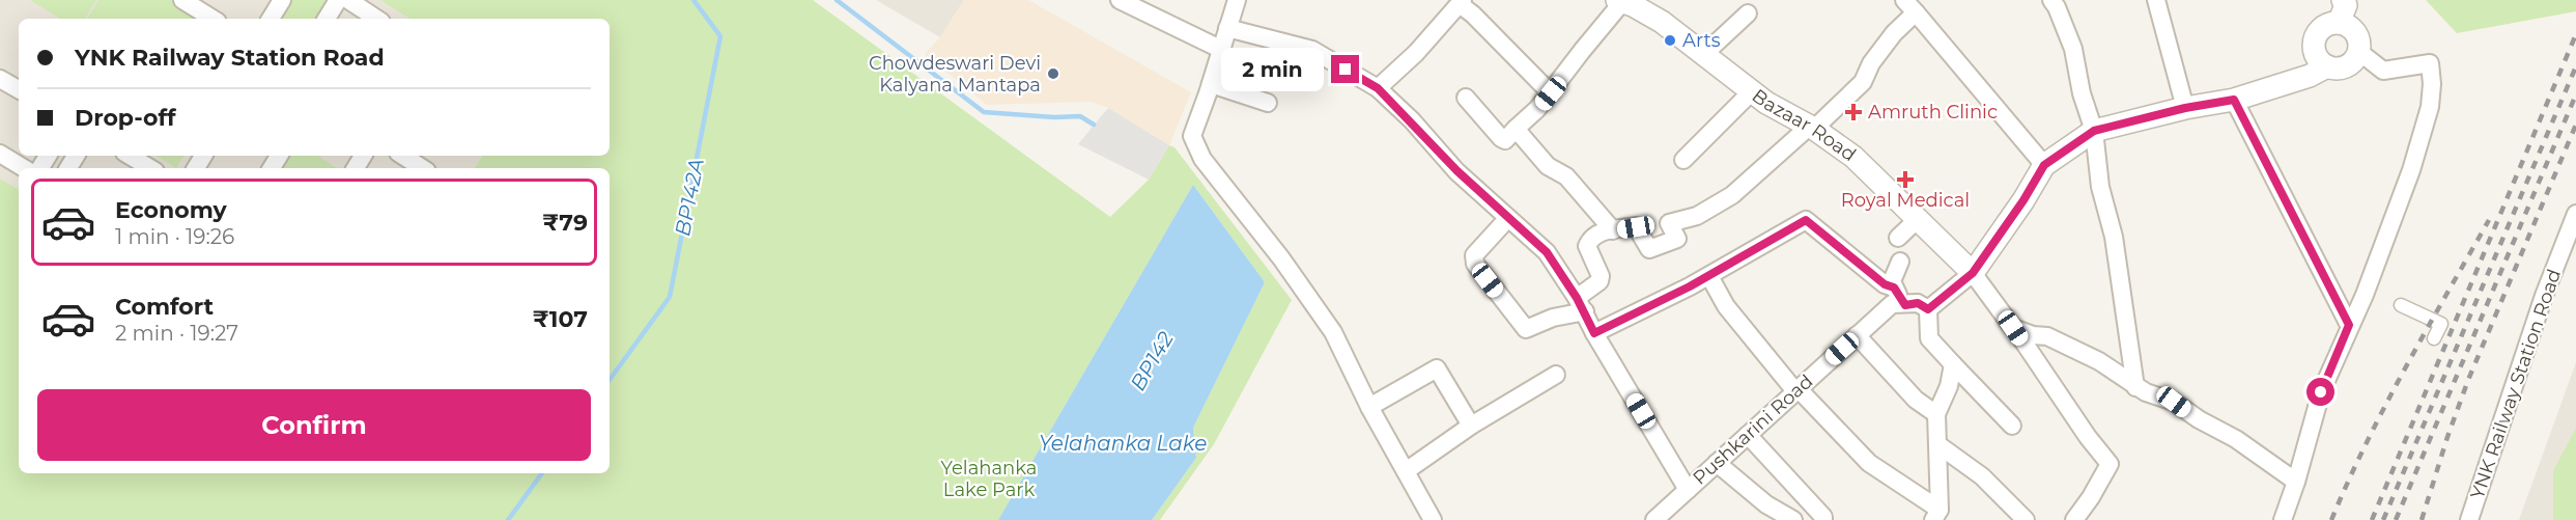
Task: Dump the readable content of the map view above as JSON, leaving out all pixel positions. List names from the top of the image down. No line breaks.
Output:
{"streets":{"street":["Bazaar Road","YNK Railway Station Road","Pushkarini Road"]},"water":["BP142A","BP142","Yelahanka Lake"],"parks":["Yelahanka Lake Park"],"places":{"other":["Arts","Chowdeswari Devi Kalyana Mantapa"],"health":["Amruth Clinic","Royal Medical"]},"page":{"banner":["YNK Railway Station Road","Drop-off"],"bubble":"2 min","list":[{"name":"Economy","note":"1 min · 19:26","value":"₹79"},{"name":"Comfort","note":"2 min · 19:27","value":"₹107"}],"buttons":"Confirm"}}
